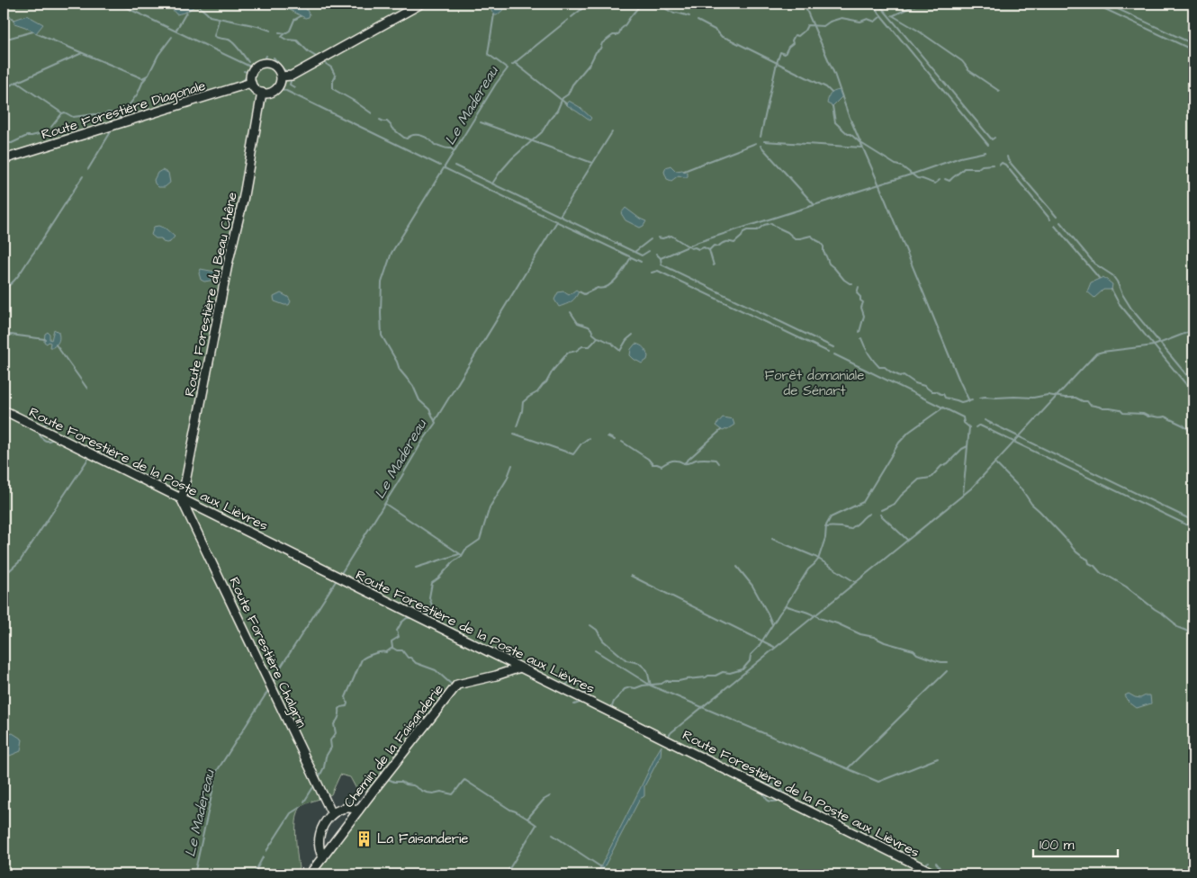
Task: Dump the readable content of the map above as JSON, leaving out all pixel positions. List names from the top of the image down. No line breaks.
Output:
{"streets":{"street":["Route Forestière Diagonale","Route Forestière du Beau Chêne","Route Forestière de la Poste aux Lièvres","Route Forestière Chalgrin","Chemin de la Faisanderie"]},"crossings":[["Route Forestière Diagonale","Route Forestière du Beau Chêne"],["Route Forestière du Beau Chêne","Route Forestière de la Poste aux Lièvres"],["Route Forestière du Beau Chêne","Route Forestière Chalgrin"],["Route Forestière de la Poste aux Lièvres","Route Forestière Chalgrin"],["Route Forestière de la Poste aux Lièvres","Chemin de la Faisanderie"]],"water":["Le Madereau"],"parks":["Forêt domaniale de Sénart"],"places":{"building":["La Faisanderie"]},"scale_bar":"100 m"}
